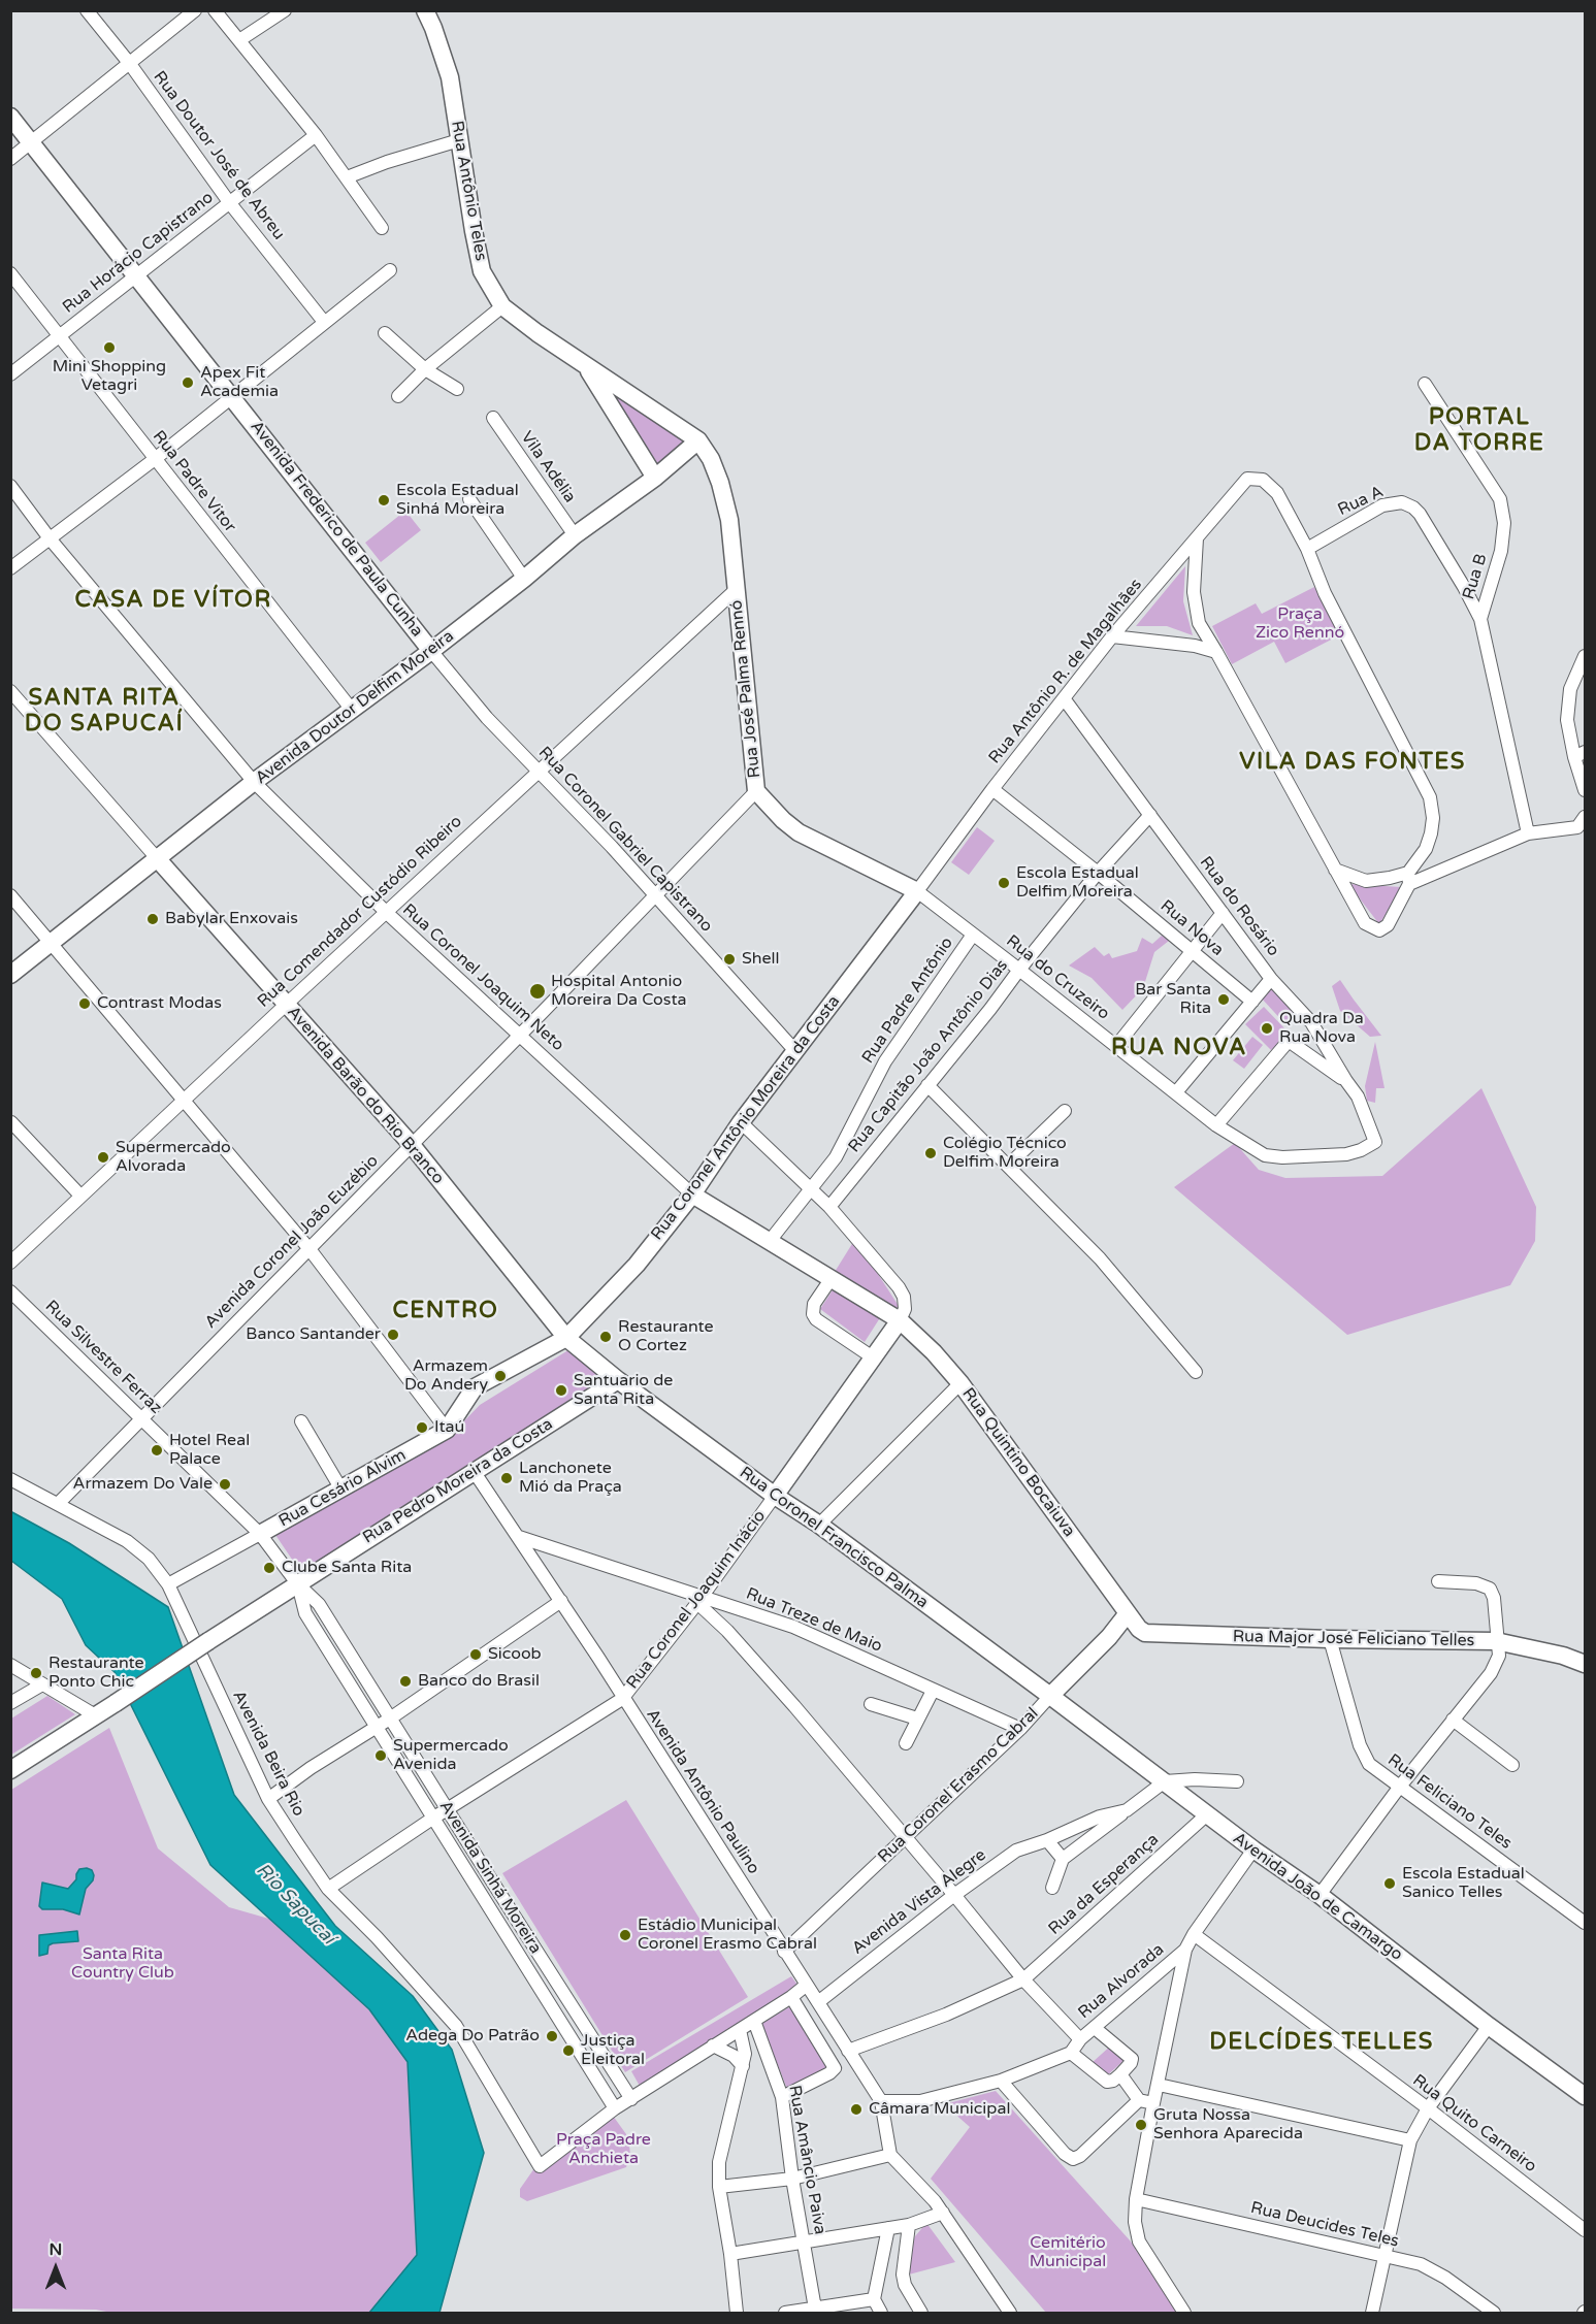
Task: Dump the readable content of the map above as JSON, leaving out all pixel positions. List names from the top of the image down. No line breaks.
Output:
{"streets":{"main road":["Rua Antônio Teles","Avenida Frederico de Paula Cunha","Rua José Palma Rennó","Avenida Doutor Delfim Moreira","Avenida Barão do Rio Branco","Rua Coronel Antônio Moreira da Costa","Rua Quintino Bocaiuva","Rua Pedro Moreira da Costa","Rua Cesário Alvim","Rua Coronel Francisco Palma","Rua Coronel Joaquim Inácio","Rua Major José Feliciano Telles","Rua Coronel Erasmo Cabral","Avenida João de Camargo"],"street":["Rua Doutor José de Abreu","Rua Horácio Capistrano","Vila Adélia","Rua Padre Vitor","Rua A","Rua B","Rua Antônio R. de Magalhães","Rua Coronel Gabriel Capistrano","Rua do Rosário","Rua Comendador Custódio Ribeiro","Rua Nova","Rua Coronel Joaquim Neto","Rua do Cruzeiro","Rua Padre Antônio","Rua Capitão João Antônio Dias","Avenida Coronel João Euzébio","Rua Silvestre Ferraz","Rua Treze de Maio","Avenida Beira Rio","Avenida Antônio Paulino","Rua Feliciano Teles","Avenida Sinhá Moreira","Rua da Esperança","Avenida Vista Alegre","Rua Alvorada","Rua Quito Carneiro","Rua Amâncio Paiva","Rua Deucides Teles"]},"crossings":[["Rua Doutor José de Abreu","Rua Horácio Capistrano"],["Rua Antônio Teles","Rua José Palma Rennó"],["Rua Antônio Teles","Avenida Doutor Delfim Moreira"],["Rua Horácio Capistrano","Rua Padre Vitor"],["Rua Horácio Capistrano","Avenida Frederico de Paula Cunha"],["Vila Adélia","Avenida Doutor Delfim Moreira"],["Rua Padre Vitor","Avenida Doutor Delfim Moreira"],["Rua A","Rua B"],["Rua A","Rua Antônio R. de Magalhães"],["Avenida Frederico de Paula Cunha","Avenida Doutor Delfim Moreira"],["Avenida Frederico de Paula Cunha","Rua Coronel Gabriel Capistrano"],["Rua Antônio R. de Magalhães","Rua José Palma Rennó"],["Rua Antônio R. de Magalhães","Rua do Rosário"],["Rua Antônio R. de Magalhães","Rua Nova"],["Rua Antônio R. de Magalhães","Rua do Cruzeiro"],["Rua Antônio R. de Magalhães","Rua Coronel Antônio Moreira da Costa"],["Rua José Palma Rennó","Avenida Doutor Delfim Moreira"],["Rua José Palma Rennó","Rua Comendador Custódio Ribeiro"],["Rua José Palma Rennó","Rua do Cruzeiro"],["Rua José Palma Rennó","Rua Coronel Antônio Moreira da Costa"],["Rua José Palma Rennó","Avenida Coronel João Euzébio"],["Avenida Doutor Delfim Moreira","Rua Coronel Gabriel Capistrano"],["Avenida Doutor Delfim Moreira","Rua Coronel Joaquim Neto"],["Avenida Doutor Delfim Moreira","Avenida Barão do Rio Branco"],["Rua Coronel Gabriel Capistrano","Rua Comendador Custódio Ribeiro"],["Rua Coronel Gabriel Capistrano","Rua Coronel Antônio Moreira da Costa"],["Rua Coronel Gabriel Capistrano","Avenida Coronel João Euzébio"],["Rua do Rosário","Rua do Cruzeiro"],["Rua do Rosário","Rua Capitão João Antônio Dias"],["Rua Comendador Custódio Ribeiro","Rua Coronel Joaquim Neto"],["Rua Comendador Custódio Ribeiro","Avenida Barão do Rio Branco"],["Rua Nova","Rua Capitão João Antônio Dias"],["Rua Coronel Joaquim Neto","Rua Coronel Antônio Moreira da Costa"],["Rua Coronel Joaquim Neto","Avenida Coronel João Euzébio"],["Rua Coronel Joaquim Neto","Rua Quintino Bocaiuva"],["Rua do Cruzeiro","Rua Padre Antônio"],["Rua do Cruzeiro","Rua Capitão João Antônio Dias"],["Rua do Cruzeiro","Rua Coronel Antônio Moreira da Costa"],["Rua Padre Antônio","Rua Quintino Bocaiuva"],["Avenida Barão do Rio Branco","Rua Coronel Antônio Moreira da Costa"],["Avenida Barão do Rio Branco","Avenida Coronel João Euzébio"],["Avenida Barão do Rio Branco","Rua Pedro Moreira da Costa"],["Avenida Barão do Rio Branco","Rua Cesário Alvim"],["Avenida Barão do Rio Branco","Rua Coronel Francisco Palma"],["Rua Coronel Antônio Moreira da Costa","Rua Quintino Bocaiuva"],["Rua Coronel Antônio Moreira da Costa","Rua Cesário Alvim"],["Avenida Coronel João Euzébio","Rua Silvestre Ferraz"],["Avenida Coronel João Euzébio","Avenida Beira Rio"],["Rua Silvestre Ferraz","Rua Pedro Moreira da Costa"],["Rua Silvestre Ferraz","Rua Cesário Alvim"],["Rua Silvestre Ferraz","Avenida Sinhá Moreira"],["Rua Quintino Bocaiuva","Rua Coronel Joaquim Inácio"],["Rua Quintino Bocaiuva","Rua Major José Feliciano Telles"],["Rua Quintino Bocaiuva","Rua Coronel Erasmo Cabral"],["Rua Pedro Moreira da Costa","Rua Coronel Francisco Palma"],["Rua Pedro Moreira da Costa","Avenida Antônio Paulino"],["Rua Pedro Moreira da Costa","Avenida Sinhá Moreira"],["Rua Cesário Alvim","Avenida Beira Rio"],["Rua Coronel Francisco Palma","Rua Coronel Joaquim Inácio"],["Rua Coronel Francisco Palma","Rua Coronel Erasmo Cabral"],["Rua Coronel Francisco Palma","Avenida João de Camargo"],["Rua Coronel Joaquim Inácio","Rua Treze de Maio"],["Rua Coronel Joaquim Inácio","Avenida Beira Rio"],["Rua Coronel Joaquim Inácio","Avenida Antônio Paulino"],["Rua Coronel Joaquim Inácio","Avenida Sinhá Moreira"],["Rua Treze de Maio","Rua Coronel Erasmo Cabral"],["Rua Treze de Maio","Avenida Antônio Paulino"],["Rua Major José Feliciano Telles","Rua Coronel Erasmo Cabral"],["Rua Major José Feliciano Telles","Rua Feliciano Teles"],["Avenida Beira Rio","Avenida Sinhá Moreira"],["Rua Coronel Erasmo Cabral","Avenida Antônio Paulino"],["Rua Coronel Erasmo Cabral","Avenida João de Camargo"],["Avenida Antônio Paulino","Rua da Esperança"],["Avenida Antônio Paulino","Avenida Vista Alegre"],["Rua da Esperança","Avenida João de Camargo"],["Avenida João de Camargo","Avenida Vista Alegre"]],"districts":["PORTAL DA TORRE","CASA DE VÍTOR","SANTA RITA DO SAPUCAÍ","VILA DAS FONTES","RUA NOVA","CENTRO","DELCÍDES TELLES"],"water":["Rio Sapucaí"],"parks":["Praça Zico Rennó","Santa Rita Country Club","Praça Padre Anchieta","Cemitério Municipal"],"places":["Mini Shopping Vetagri","Apex Fit Academia","Escola Estadual Sinhá Moreira","Escola Estadual Delfim Moreira","Babylar Enxovais","Shell","Hospital Antonio Moreira Da Costa","Bar Santa Rita","Contrast Modas","Quadra Da Rua Nova","Colégio Técnico Delfim Moreira","Supermercado Alvorada","Banco Santander","Restaurante O Cortez","Armazem Do Andery","Santuario de Santa Rita","Itaú","Hotel Real Palace","Lanchonete Mió da Praça","Armazem Do Vale","Clube Santa Rita","Sicoob","Restaurante Ponto Chic","Banco do Brasil","Supermercado Avenida","Escola Estadual Sanico Telles","Estádio Municipal Coronel Erasmo Cabral","Adega Do Patrão","Justiça Eleitoral","Câmara Municipal","Gruta Nossa Senhora Aparecida"],"north":"top"}
